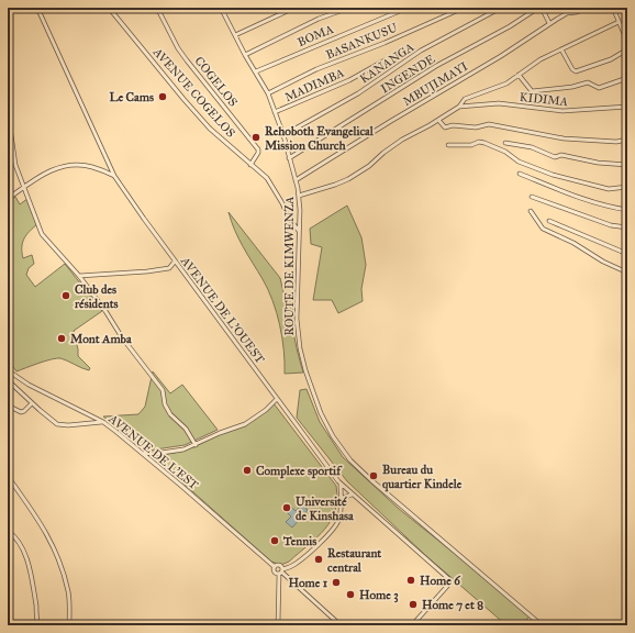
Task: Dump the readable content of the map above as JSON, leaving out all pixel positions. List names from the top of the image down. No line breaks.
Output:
{"streets":{"street":["BOMA","BASANKUSU","KANANGA","INGENDE","COGELOS","MBUJIMAYI","MADIMBA","AVENUE COGELOS","KIDIMA","ROUTE DE KIMWENZA","AVENUE DE L'OUEST","AVENUE DE L'EST"]},"crossings":[["BOMA","ROUTE DE KIMWENZA"],["BASANKUSU","ROUTE DE KIMWENZA"],["KANANGA","ROUTE DE KIMWENZA"],["INGENDE","ROUTE DE KIMWENZA"],["COGELOS","AVENUE COGELOS"],["MBUJIMAYI","ROUTE DE KIMWENZA"],["MADIMBA","ROUTE DE KIMWENZA"],["AVENUE COGELOS","ROUTE DE KIMWENZA"]],"places":["Le Cams","Rehoboth Evangelical Mission Church","Club des résidents","Mont Amba","Complexe sportif","Bureau du quartier Kindele","Université de Kinshasa","Tennis","Restaurant central","Home 6","Home 1","Home 3","Home 7 et 8"]}
